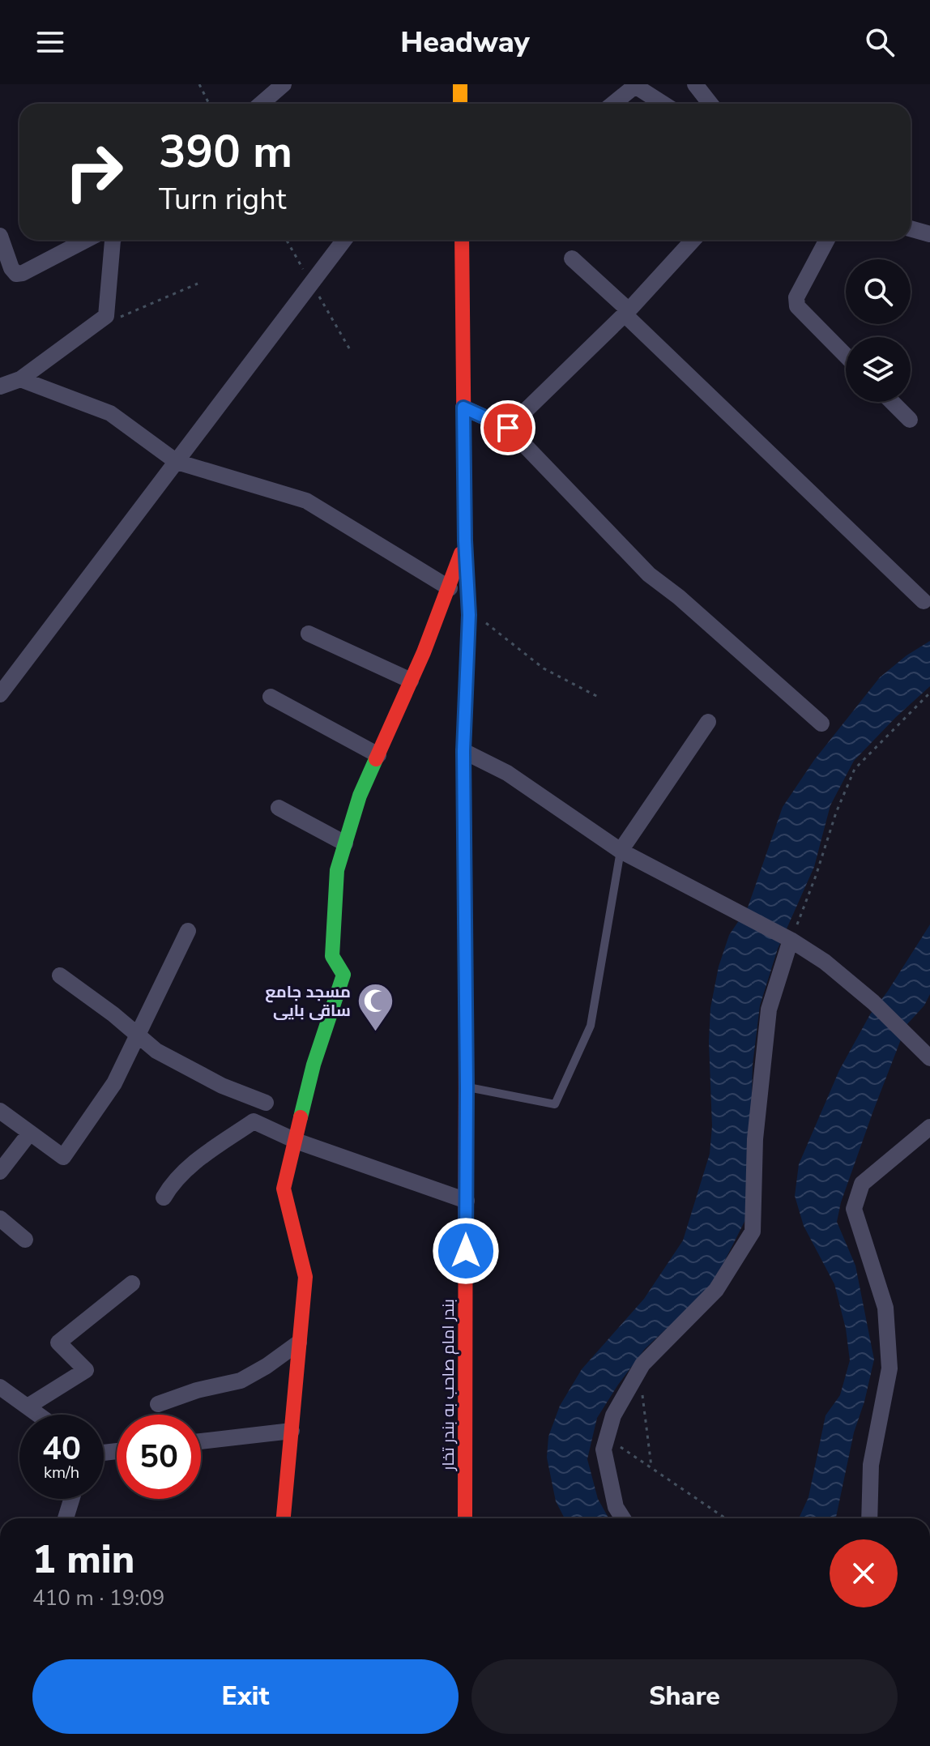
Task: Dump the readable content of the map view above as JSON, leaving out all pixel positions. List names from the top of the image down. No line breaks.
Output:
{"streets":{"main road":["بندر امام صاحب به بندر تخار"]},"places":{"mosque":["مسجد جامع ساقی بایی"]},"page":{"header":"Headway","turn":["390 m","Turn right"],"speed":"40 km/h","limit":"50","heading":["1 min","410 m · 19:09"],"buttons":["Exit","Share"]}}
